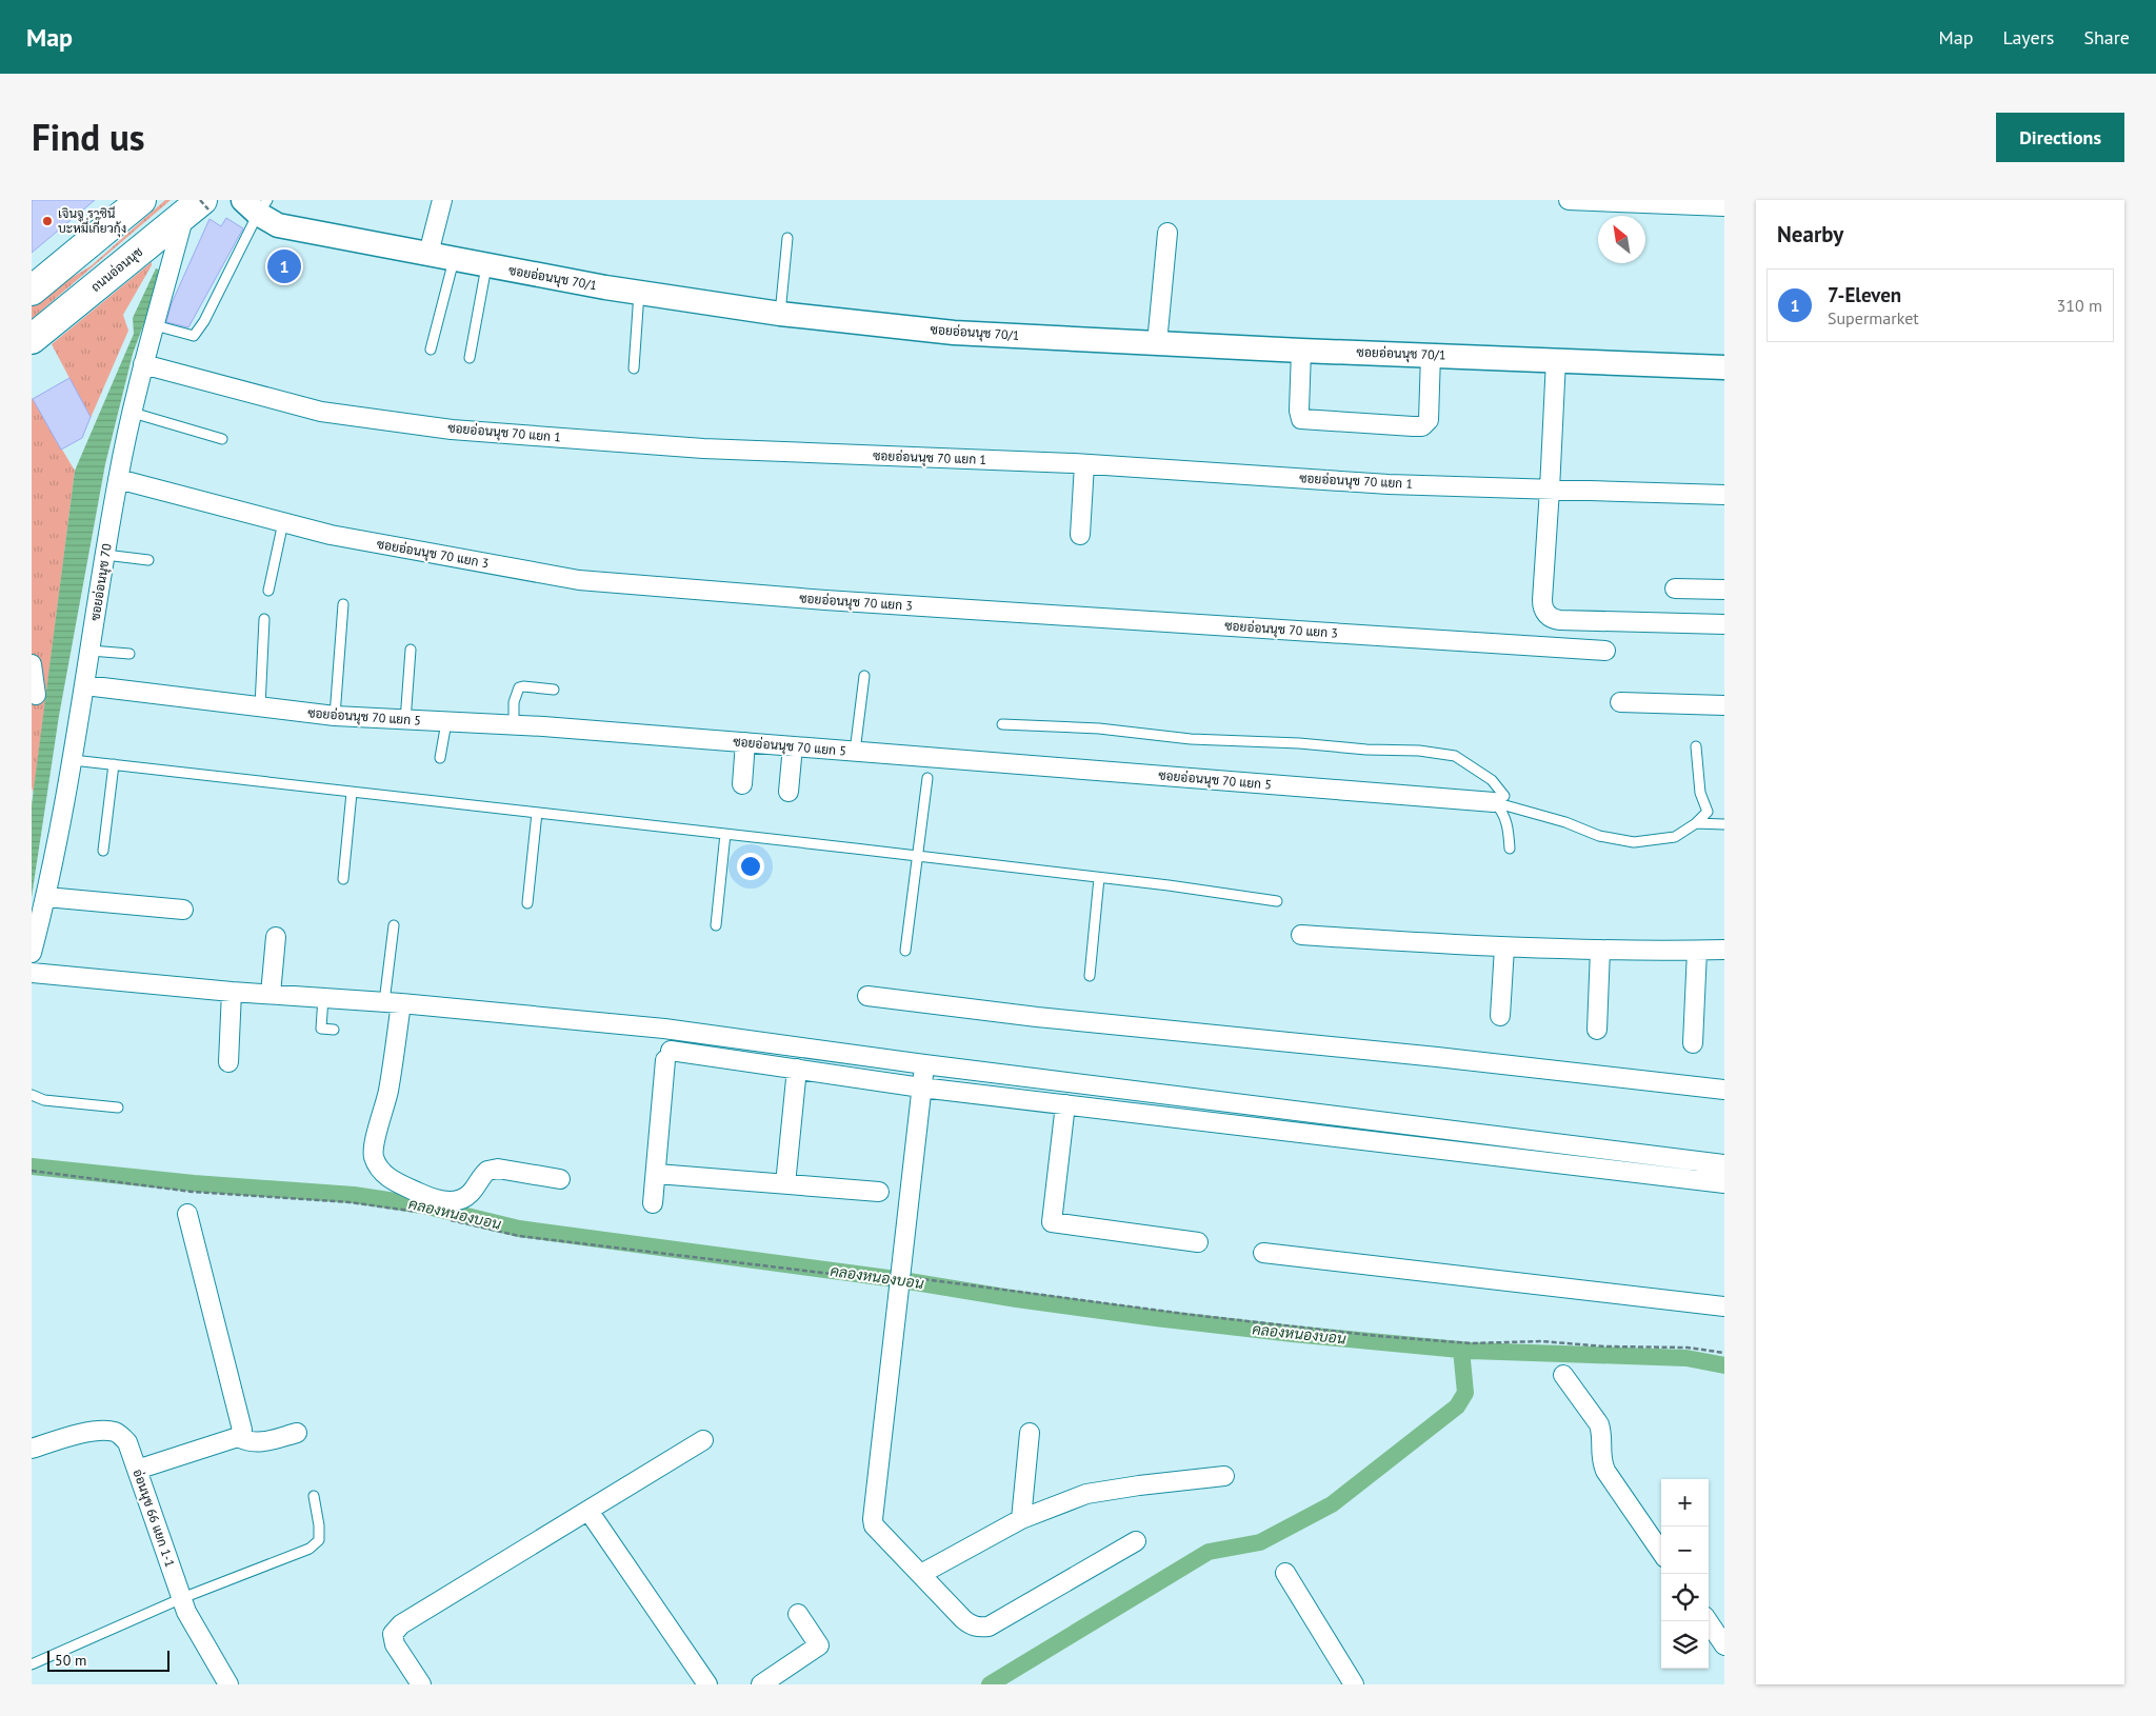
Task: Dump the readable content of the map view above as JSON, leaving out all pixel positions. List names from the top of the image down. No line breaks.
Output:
{"streets":{"main road":["ถนนอ่อนนุช"],"street":["ซอยอ่อนนุช 70/1","ซอยอ่อนนุช 70 แยก 1","ซอยอ่อนนุช 70 แยก 3","ซอยอ่อนนุช 70","ซอยอ่อนนุช 70 แยก 5","อ่อนนุช 66 แยก 1-1"]},"crossings":[["ถนนอ่อนนุช","ซอยอ่อนนุช 70"],["ซอยอ่อนนุช 70 แยก 1","ซอยอ่อนนุช 70"],["ซอยอ่อนนุช 70 แยก 3","ซอยอ่อนนุช 70"],["ซอยอ่อนนุช 70","ซอยอ่อนนุช 70 แยก 5"]],"water":["คลองหนองบอน"],"places":["เจินจู ราชินี บะหมี่เกี๊ยวกุ้ง"],"scale_bar":"50 m","north":"top left","page":{"header":"Map","nav":["Map","Layers","Share"],"title":"Find us","buttons":"Directions","heading":"Nearby","pins":"1","list":[{"mark":"1","name":"7-Eleven","note":"Supermarket","value":"310 m"}],"map_buttons":["+","−"],"scale":"50 m"}}
